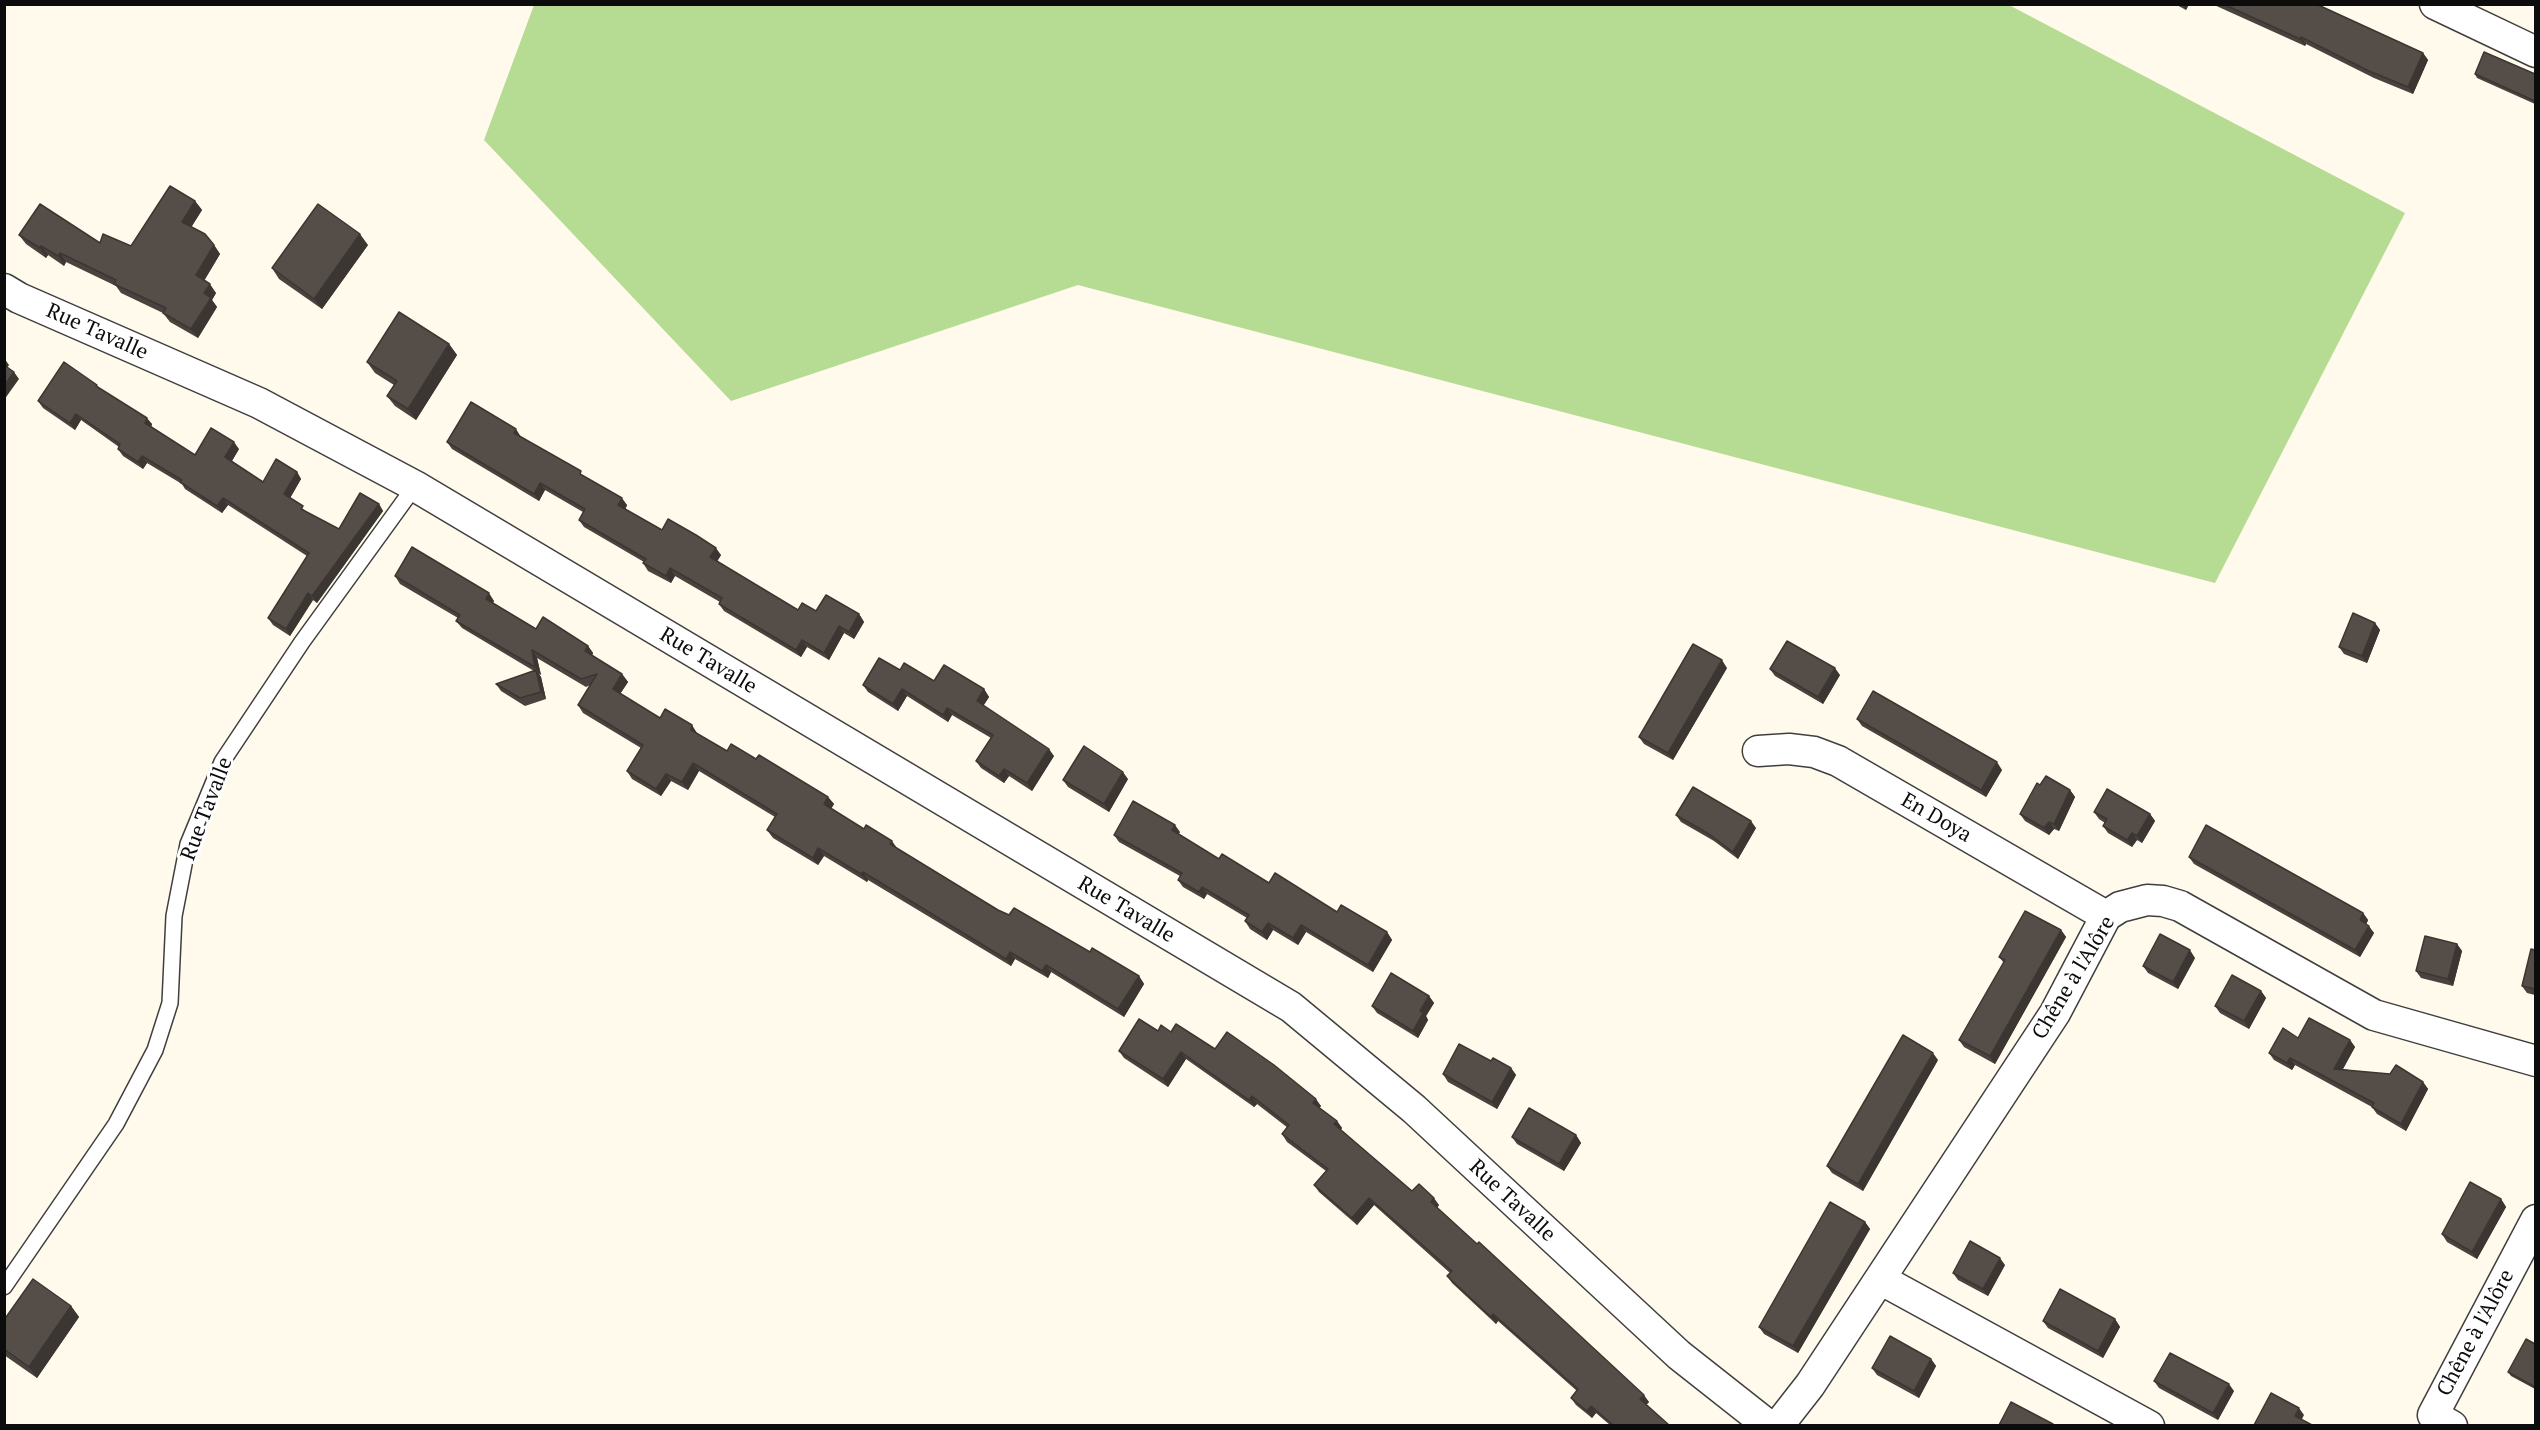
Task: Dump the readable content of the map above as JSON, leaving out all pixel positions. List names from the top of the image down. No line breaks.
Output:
{"streets":{"street":["Rue Tavalle","En Doya","Chêne à l'Alôre"]},"crossings":[["En Doya","Chêne à l'Alôre"]]}
